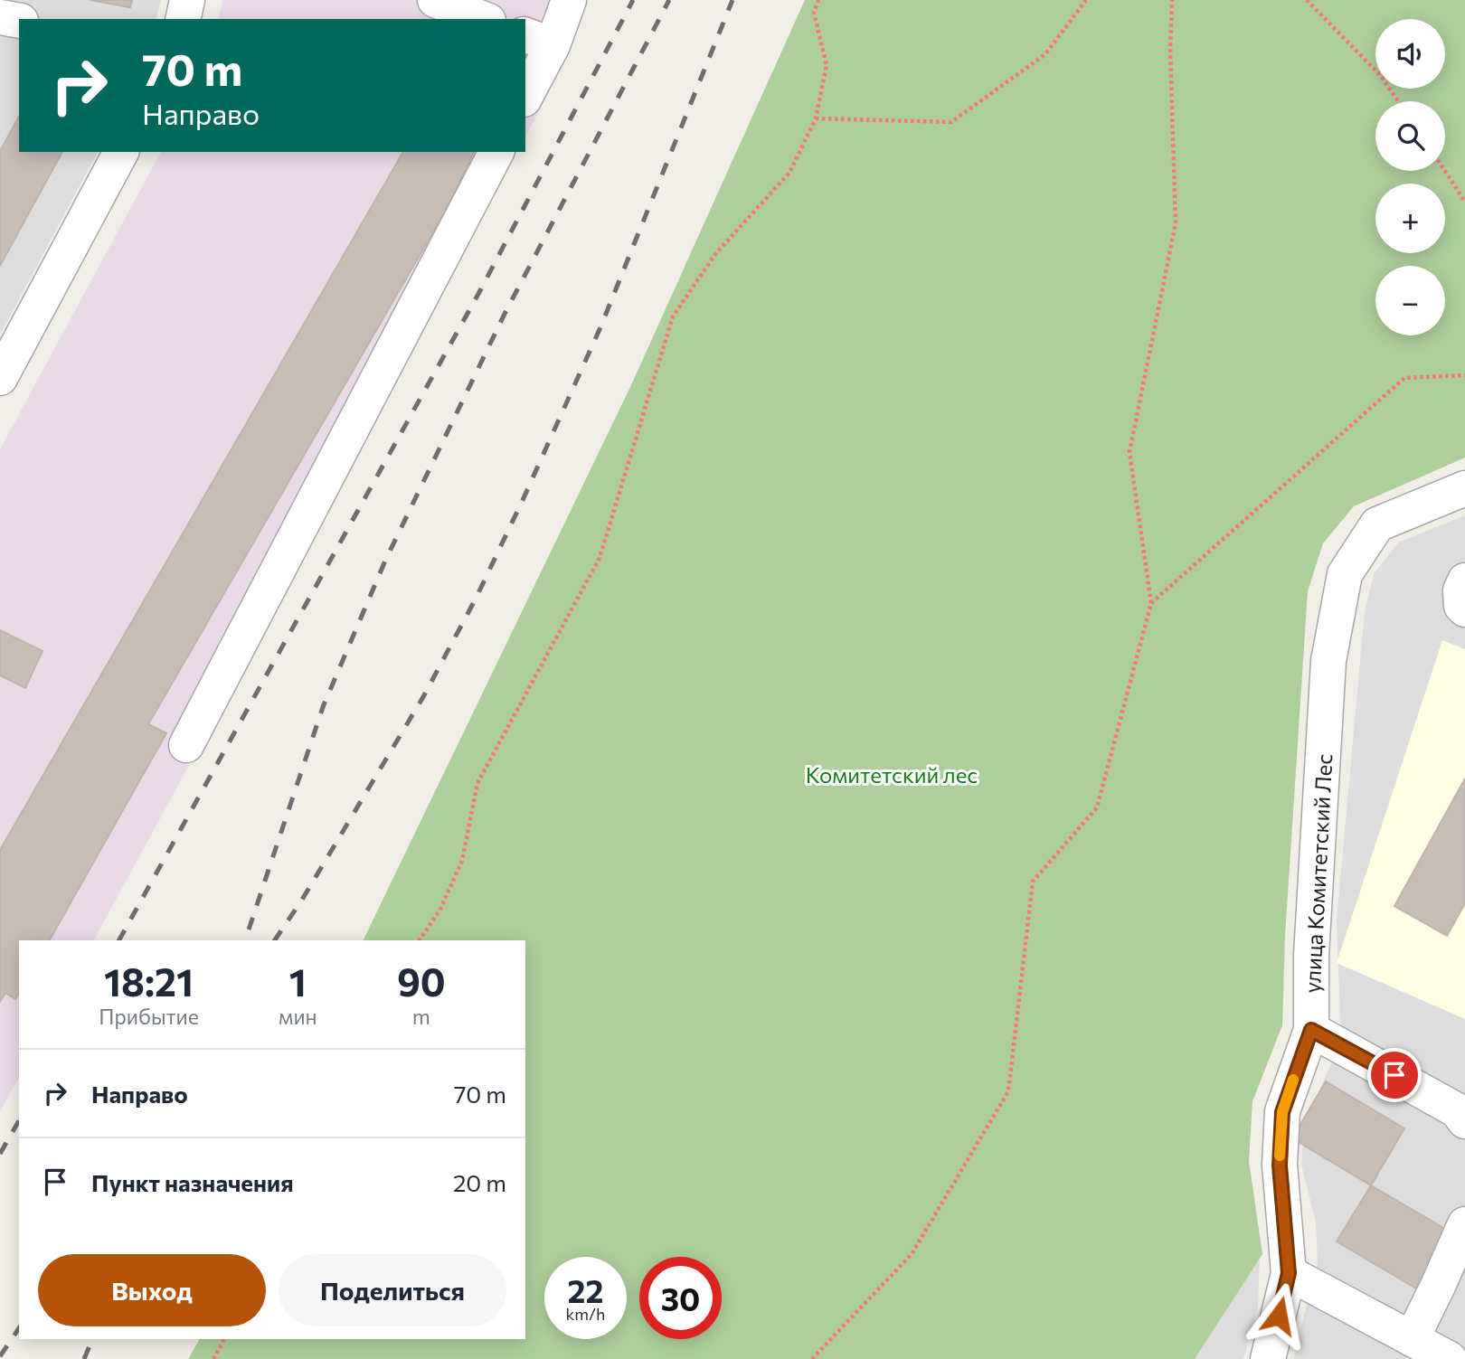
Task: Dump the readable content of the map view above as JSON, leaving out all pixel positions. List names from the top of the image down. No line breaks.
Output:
{"streets":{"street":["улица Комитетский Лес"]},"parks":["Комитетский лес"],"page":{"map_buttons":["+","−"],"turn":["70 m","Направо"],"eta":["18:21","Прибытие","1","мин","90","m"],"list":[{"name":"Направо","value":"70 m"},{"name":"Пункт назначения","value":"20 m"}],"buttons":["Выход","Поделиться"],"speed":"22 km/h","limit":"30"}}
